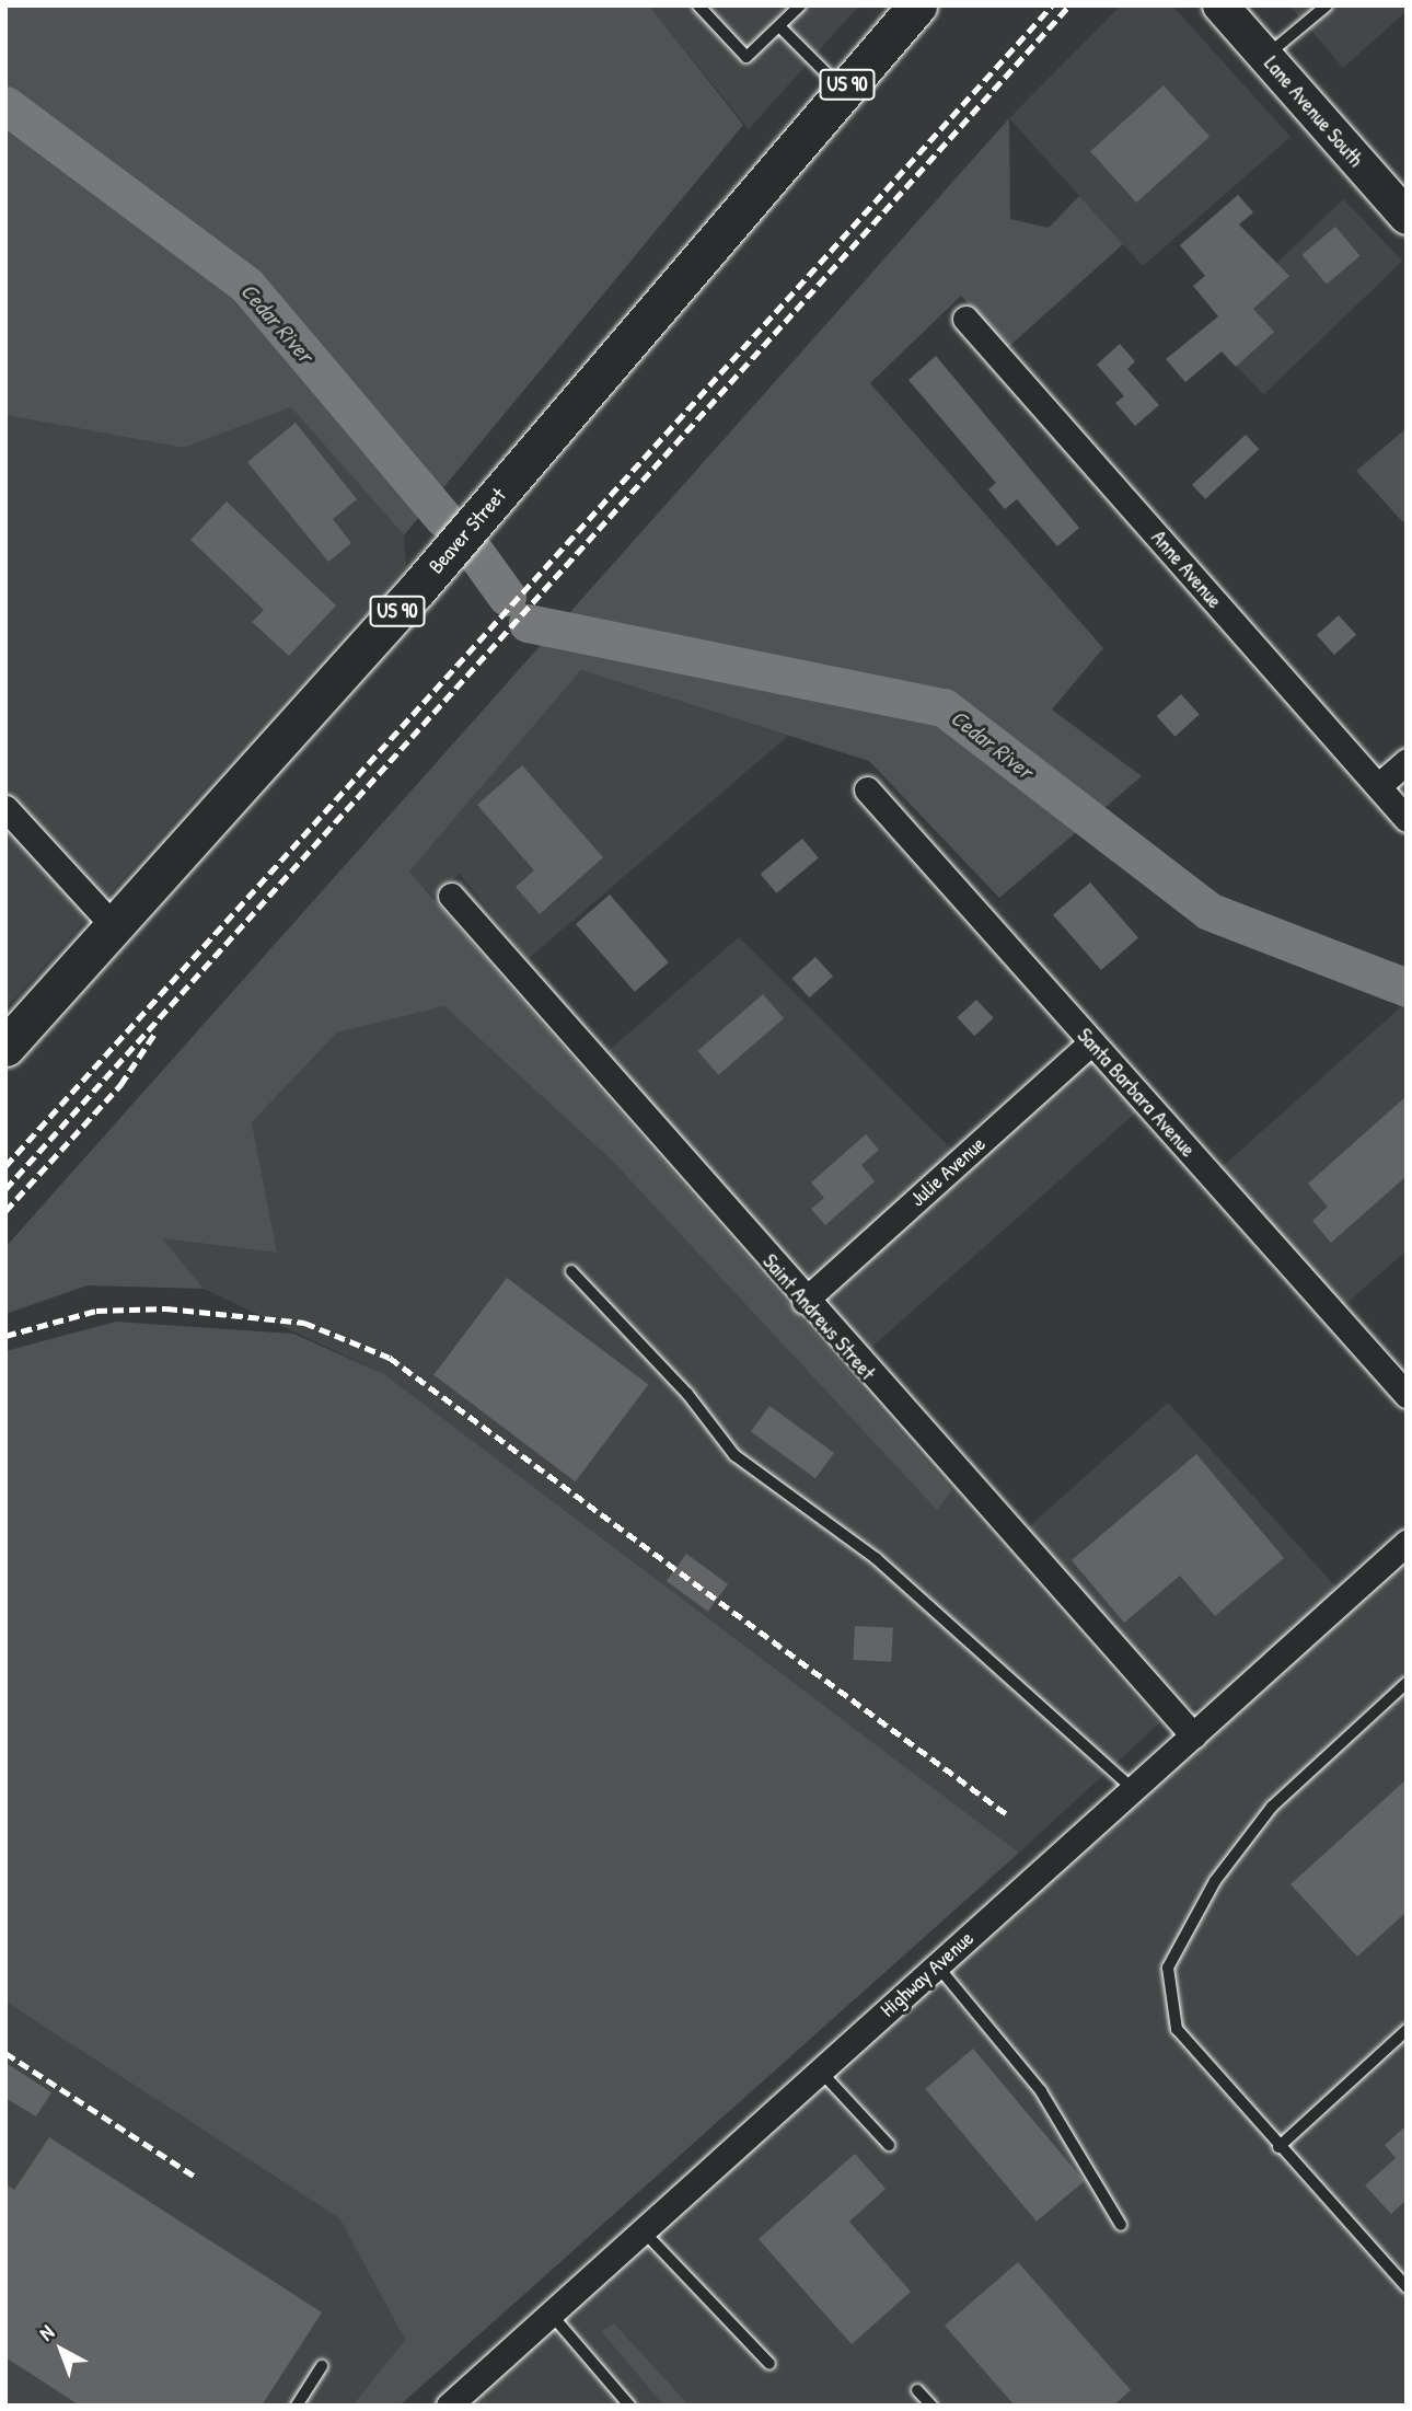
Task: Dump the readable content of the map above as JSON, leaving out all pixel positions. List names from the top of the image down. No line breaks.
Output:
{"streets":{"main road":["US 90","Lane Avenue South","Beaver Street"],"street":["Anne Avenue","Santa Barbara Avenue","Julie Avenue","Saint Andrews Street","Highway Avenue"]},"crossings":[["Santa Barbara Avenue","Julie Avenue"],["Julie Avenue","Saint Andrews Street"],["Saint Andrews Street","Highway Avenue"]],"water":["Cedar River"],"north":"top left"}
